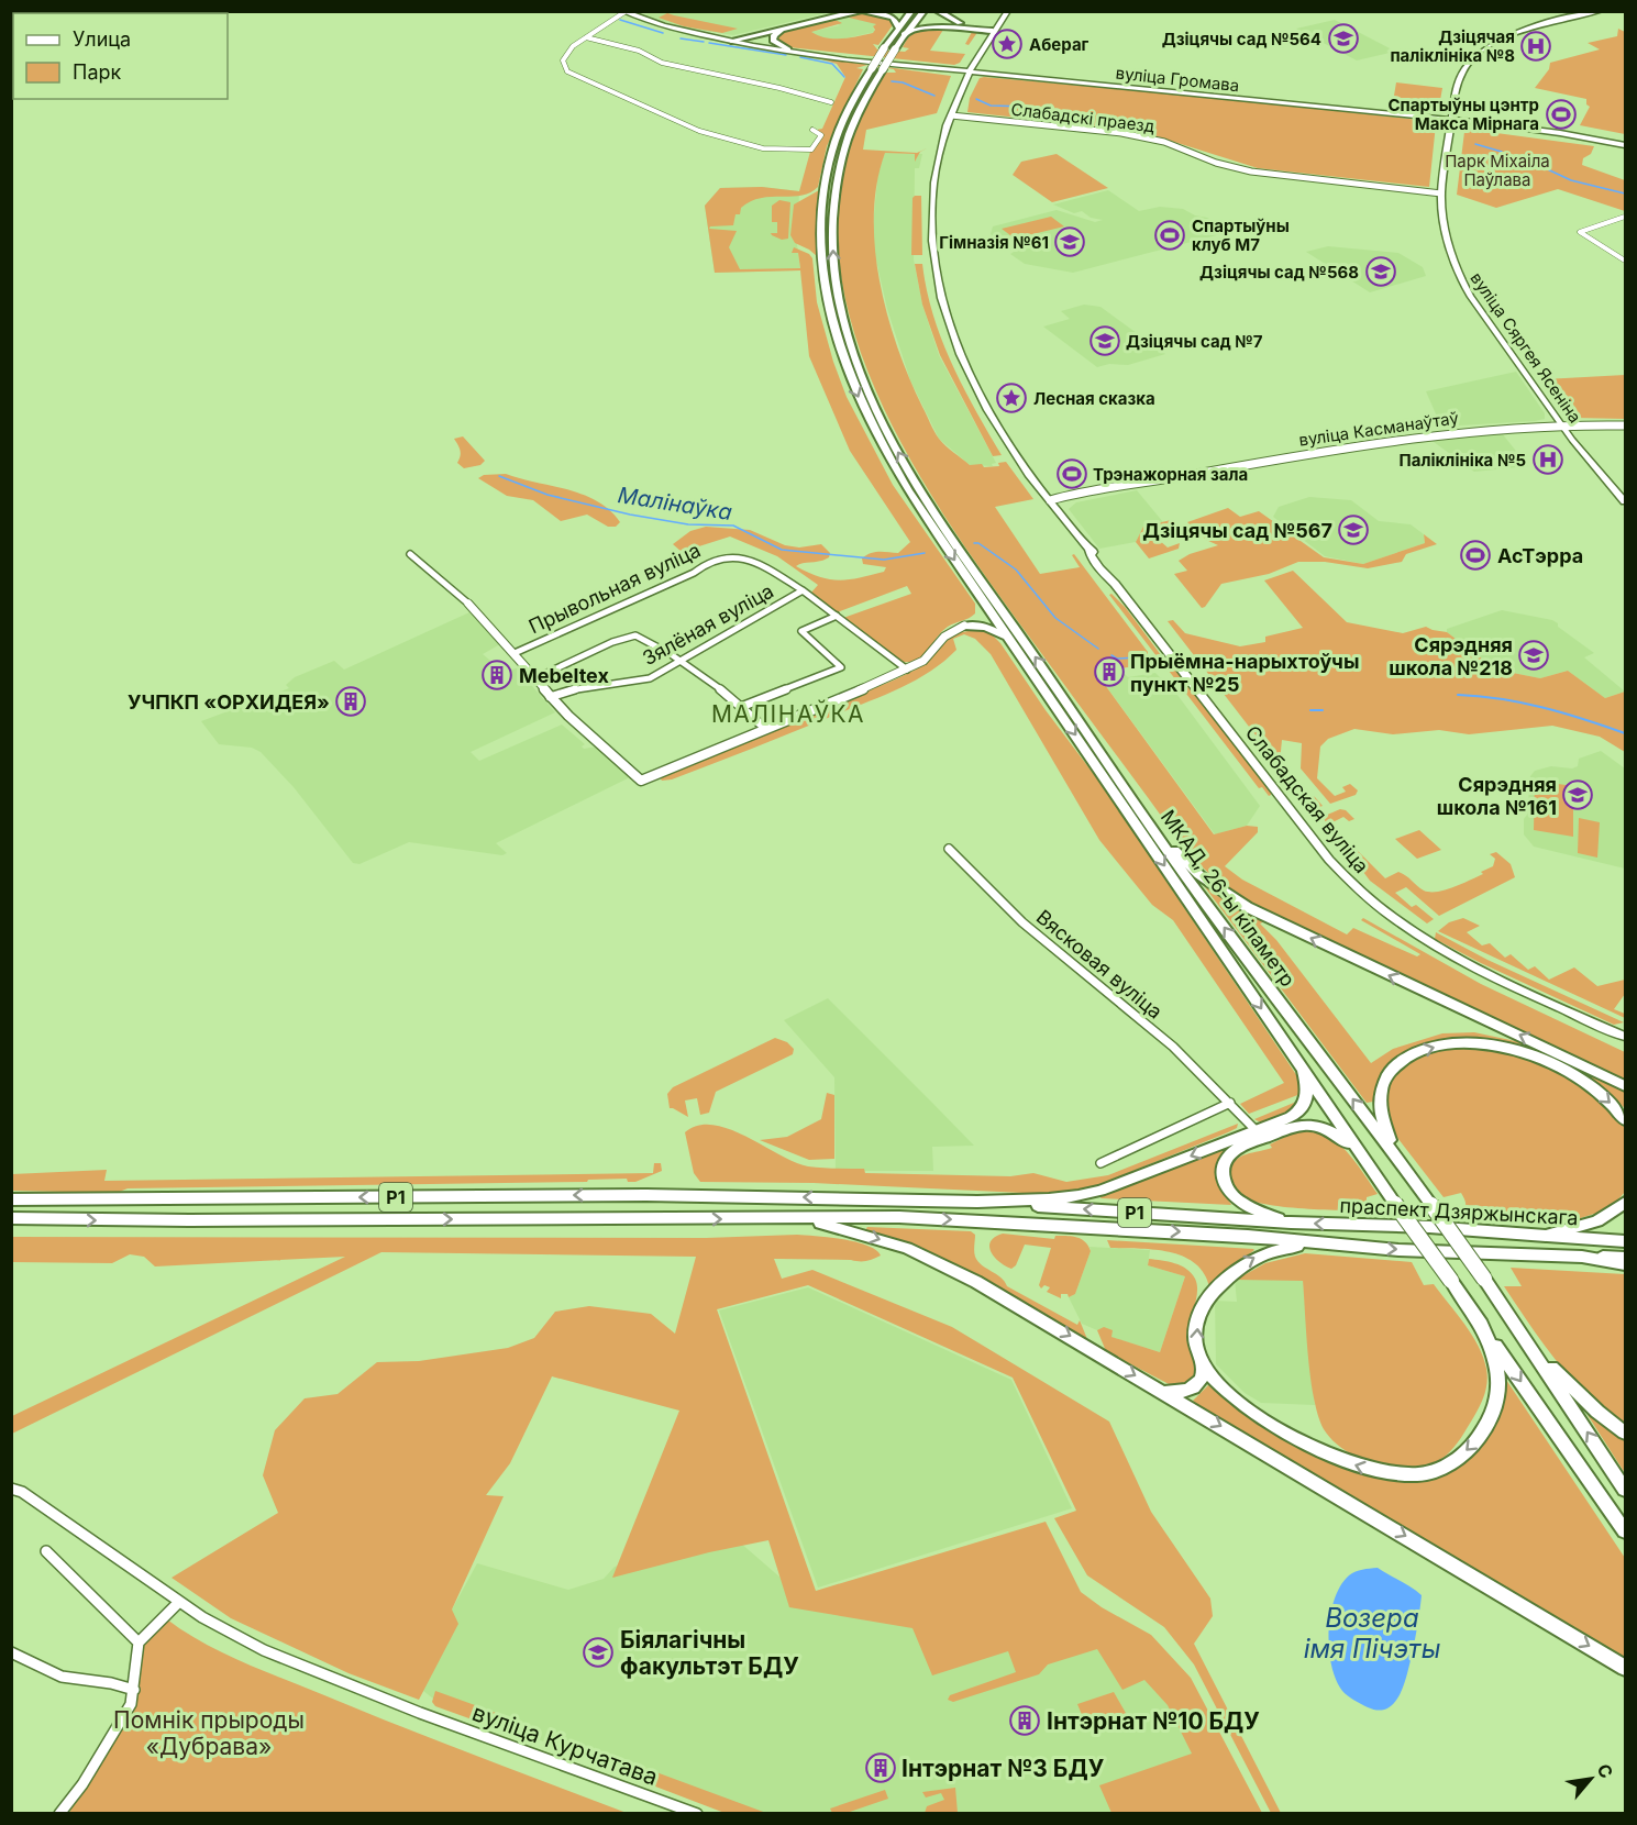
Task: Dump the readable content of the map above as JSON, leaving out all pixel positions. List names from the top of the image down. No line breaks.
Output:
{"streets":{"main road":["вуліца Громава","вуліца Сяргея Ясеніна","Слабадская вуліца","МКАД, 26-ы кіламетр","Р1","праспект Дзяржынскага"],"street":["Слабадскі праезд","вуліца Касманаўтаў","Прывольная вуліца","Зялёная вуліца","Вясковая вуліца","вуліца Курчатава"]},"crossings":[["вуліца Громава","вуліца Сяргея Ясеніна"],["вуліца Громава","Слабадская вуліца"],["Слабадскі праезд","вуліца Сяргея Ясеніна"],["Слабадскі праезд","Слабадская вуліца"],["вуліца Сяргея Ясеніна","вуліца Касманаўтаў"],["вуліца Касманаўтаў","Слабадская вуліца"],["Прывольная вуліца","Зялёная вуліца"],["Р1","праспект Дзяржынскага"]],"districts":["МАЛІНАЎКА"],"water":["Малінаўка","Возера імя Пічэты"],"parks":["Парк Міхаіла Паўлава","Помнік прыроды «Дубрава»"],"places":{"school or university":["Дзіцячы сад №564","Гімназія №61","Дзіцячы сад №568","Дзіцячы сад №7","Дзіцячы сад №567","Сярэдняя школа №218","Сярэдняя школа №161","Біялагічны факультэт БДУ"],"place":["Абераг","Лесная сказка"],"hospital":["Дзіцячая паліклініка №8","Паліклініка №5"],"sports":["Спартыўны цэнтр Макса Мірнага","Спартыўны клуб М7","Трэнажорная зала","АсТэрра"],"building":["Прыёмна-нарыхтоўчы пункт №25","Mebeltex","УЧПКП «ОРХИДЕЯ»","Інтэрнат №10 БДУ","Інтэрнат №3 БДУ"]},"legend":["Улица","Парк"],"north":"top right"}
